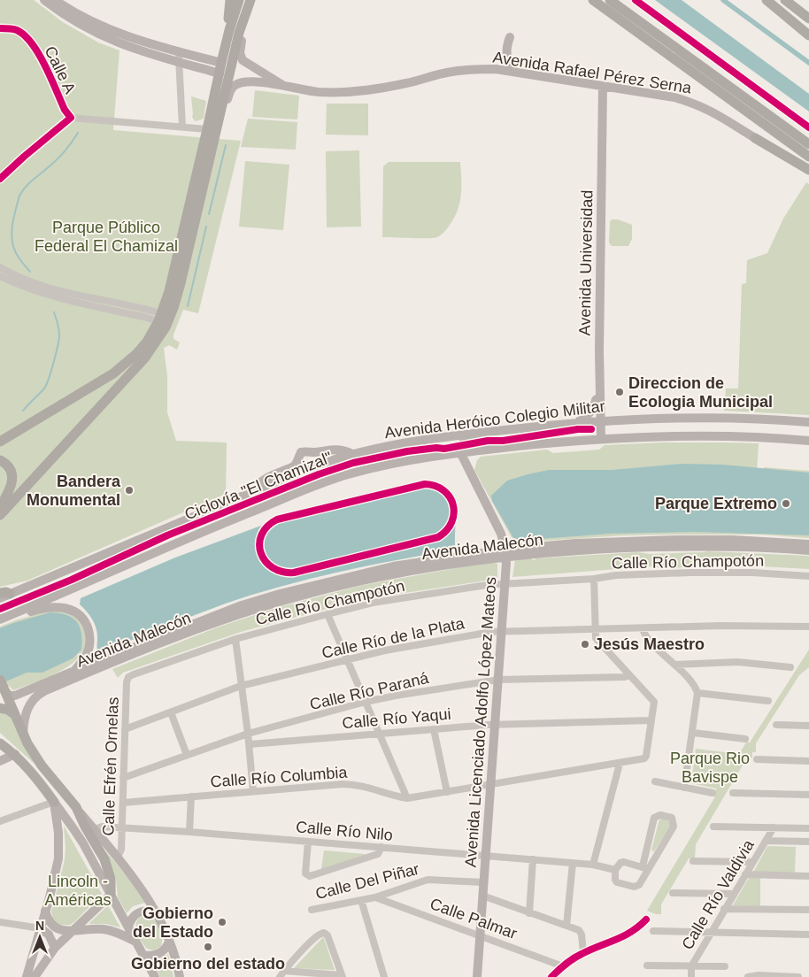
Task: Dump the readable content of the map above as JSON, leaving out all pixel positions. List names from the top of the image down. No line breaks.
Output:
{"streets":{"main road":["Avenida Rafael Pérez Serna","Avenida Universidad","Avenida Heróico Colegio Militar","Avenida Malecón","Avenida Licenciado Adolfo López Mateos"],"street":["Calle A","Calle Río Champotón","Calle Río de la Plata","Calle Río Paraná","Calle Río Yaqui","Calle Efrén Ornelas","Calle Río Columbia","Calle Río Nilo","Calle Del Piñar","Calle Río Valdivia","Calle Palmar"],"cycle path":["Ciclovía \"El Chamizal\""]},"crossings":[["Avenida Rafael Pérez Serna","Avenida Universidad"],["Avenida Universidad","Avenida Heróico Colegio Militar"],["Avenida Heróico Colegio Militar","Avenida Licenciado Adolfo López Mateos"],["Avenida Malecón","Avenida Licenciado Adolfo López Mateos"],["Calle Río Champotón","Avenida Licenciado Adolfo López Mateos"],["Calle Río Champotón","Calle Efrén Ornelas"],["Calle Río de la Plata","Avenida Licenciado Adolfo López Mateos"],["Calle Río de la Plata","Calle Efrén Ornelas"],["Calle Río Paraná","Avenida Licenciado Adolfo López Mateos"],["Calle Río Paraná","Calle Efrén Ornelas"],["Calle Río Yaqui","Avenida Licenciado Adolfo López Mateos"],["Calle Río Yaqui","Calle Río Columbia"],["Avenida Licenciado Adolfo López Mateos","Calle Río Columbia"],["Avenida Licenciado Adolfo López Mateos","Calle Río Nilo"],["Avenida Licenciado Adolfo López Mateos","Calle Del Piñar"],["Avenida Licenciado Adolfo López Mateos","Calle Palmar"],["Calle Efrén Ornelas","Calle Río Columbia"],["Calle Efrén Ornelas","Calle Río Nilo"],["Calle Del Piñar","Calle Palmar"]],"parks":["Parque Público Federal El Chamizal","Parque Rio Bavispe","Lincoln - Américas"],"places":["Direccion de Ecologia Municipal","Bandera Monumental","Parque Extremo","Jesús Maestro","Gobierno del Estado","Gobierno del estado"],"north":"top"}
